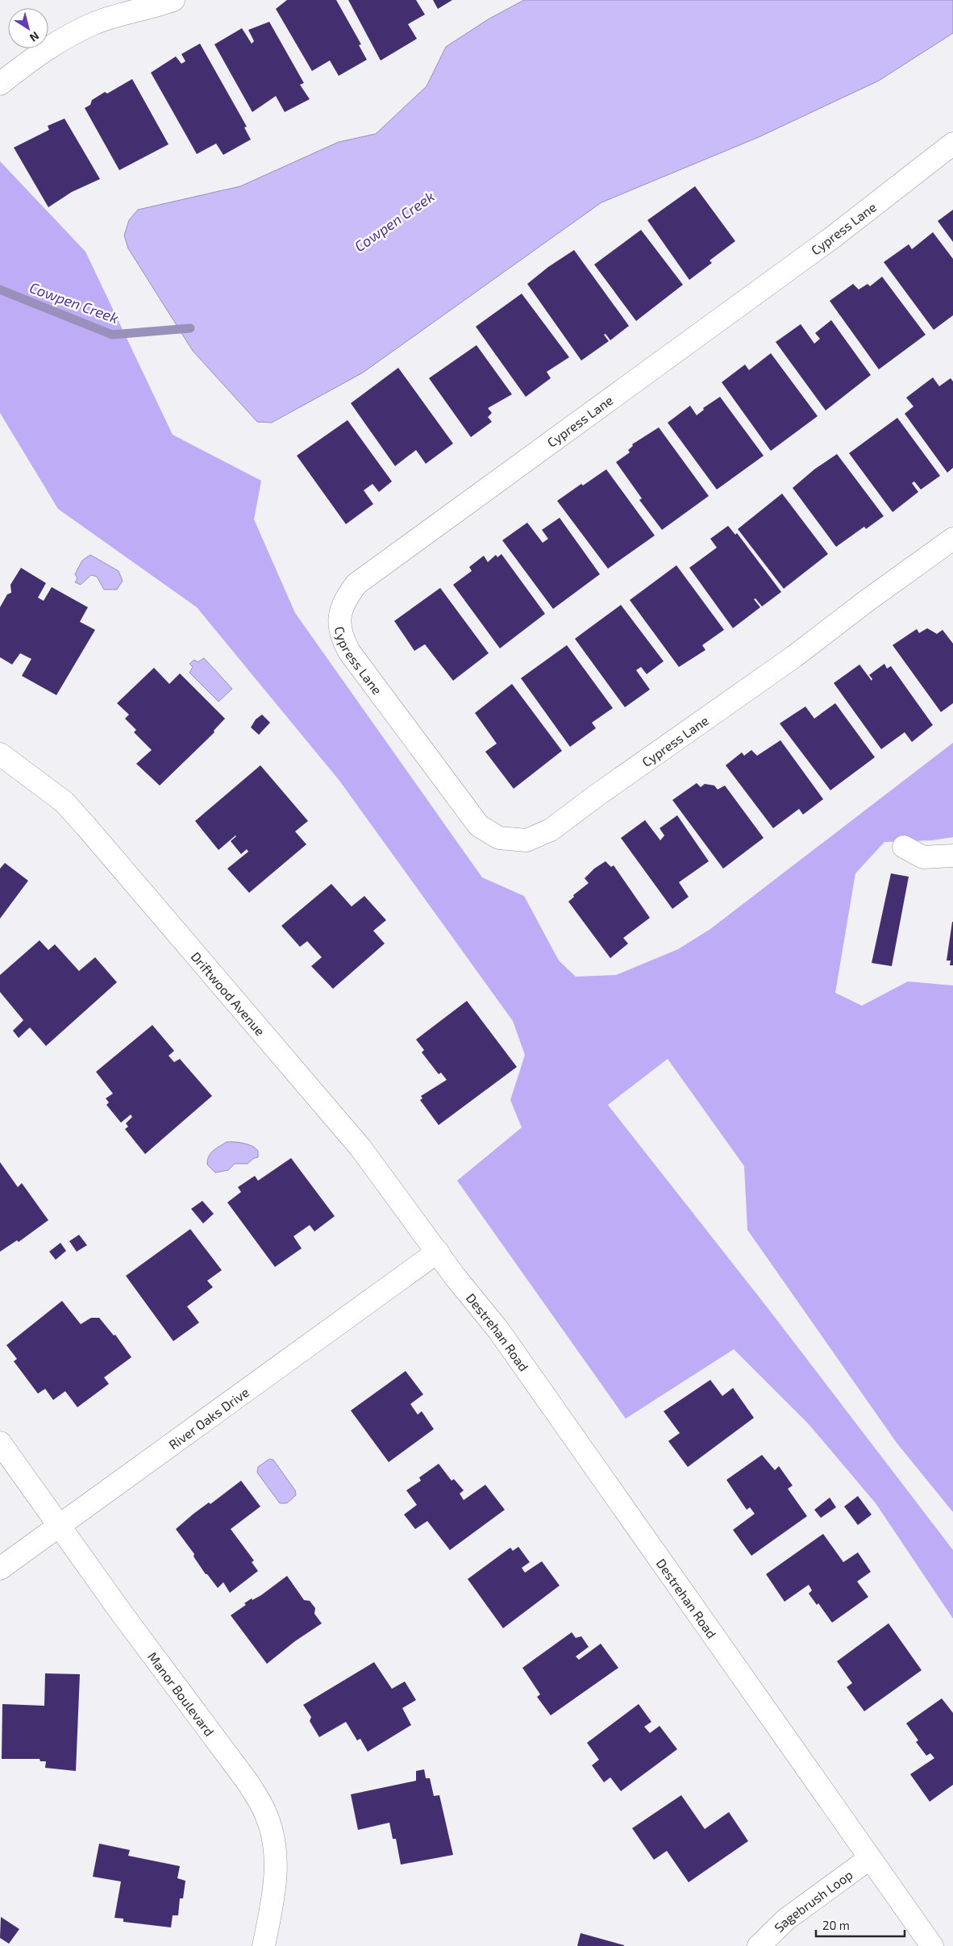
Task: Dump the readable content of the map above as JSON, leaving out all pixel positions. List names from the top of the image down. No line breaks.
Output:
{"streets":{"street":["Cypress Lane","Driftwood Avenue","Destrehan Road","River Oaks Drive","Manor Boulevard","Sagebrush Loop"]},"crossings":[["Driftwood Avenue","Destrehan Road"],["Driftwood Avenue","River Oaks Drive"],["Destrehan Road","River Oaks Drive"],["Destrehan Road","Sagebrush Loop"],["River Oaks Drive","Manor Boulevard"]],"water":["Cowpen Creek"],"scale_bar":"20 m","north":"bottom right"}
